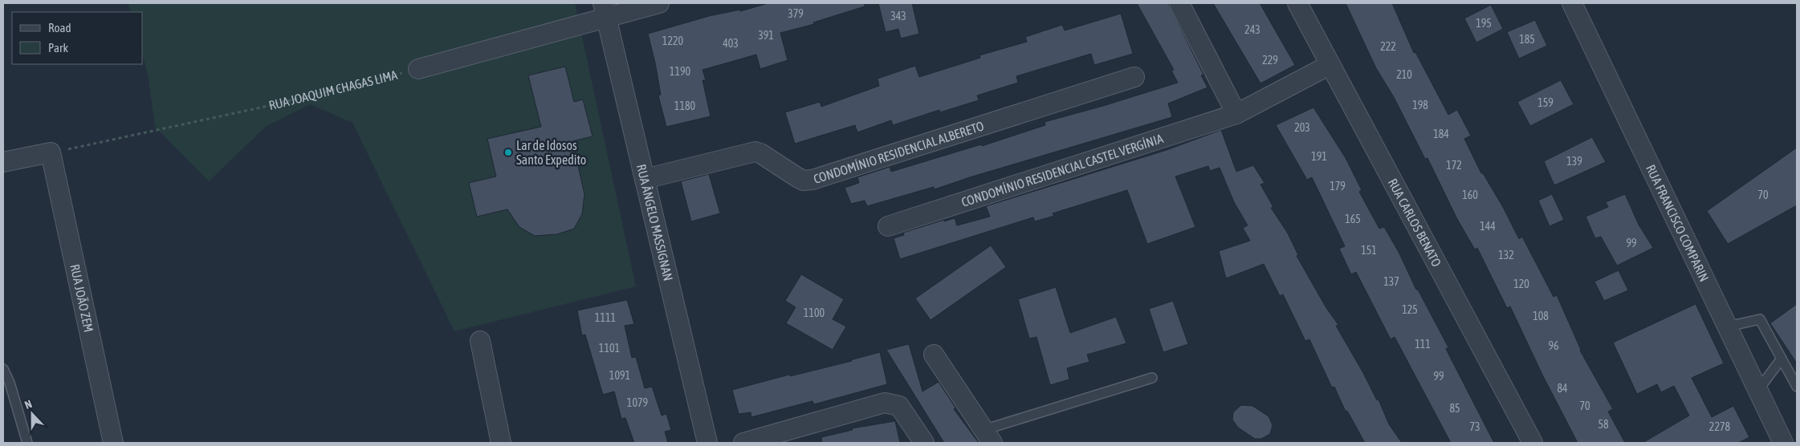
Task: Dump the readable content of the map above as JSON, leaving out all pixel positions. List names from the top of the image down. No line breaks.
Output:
{"streets":{"street":["CONDOMÍNIO RESIDENCIAL ALBERETO","CONDOMÍNIO RESIDENCIAL CASTEL VERGÍNIA","RUA ÂNGELO MASSIGNAN","RUA CARLOS BENATO","RUA FRANCISCO COMPARIN","RUA JOÃO ZEM"],"path":["RUA JOAQUIM CHAGAS LIMA"]},"crossings":[["RUA JOAQUIM CHAGAS LIMA","RUA JOÃO ZEM"],["CONDOMÍNIO RESIDENCIAL ALBERETO","RUA ÂNGELO MASSIGNAN"],["CONDOMÍNIO RESIDENCIAL CASTEL VERGÍNIA","RUA CARLOS BENATO"]],"places":["Lar de Idosos Santo Expedito"],"house_numbers":["379","343","195","243","391","185","1220","403","222","229","1190","210","159","198","1180","203","184","191","139","172","179","160","70","165","144","99","151","132","137","120","125","1100","108","1111","111","96","1101","1091","99","84","1079","70","85","58","73","2278"],"legend":["Road","Park"],"north":"top"}
